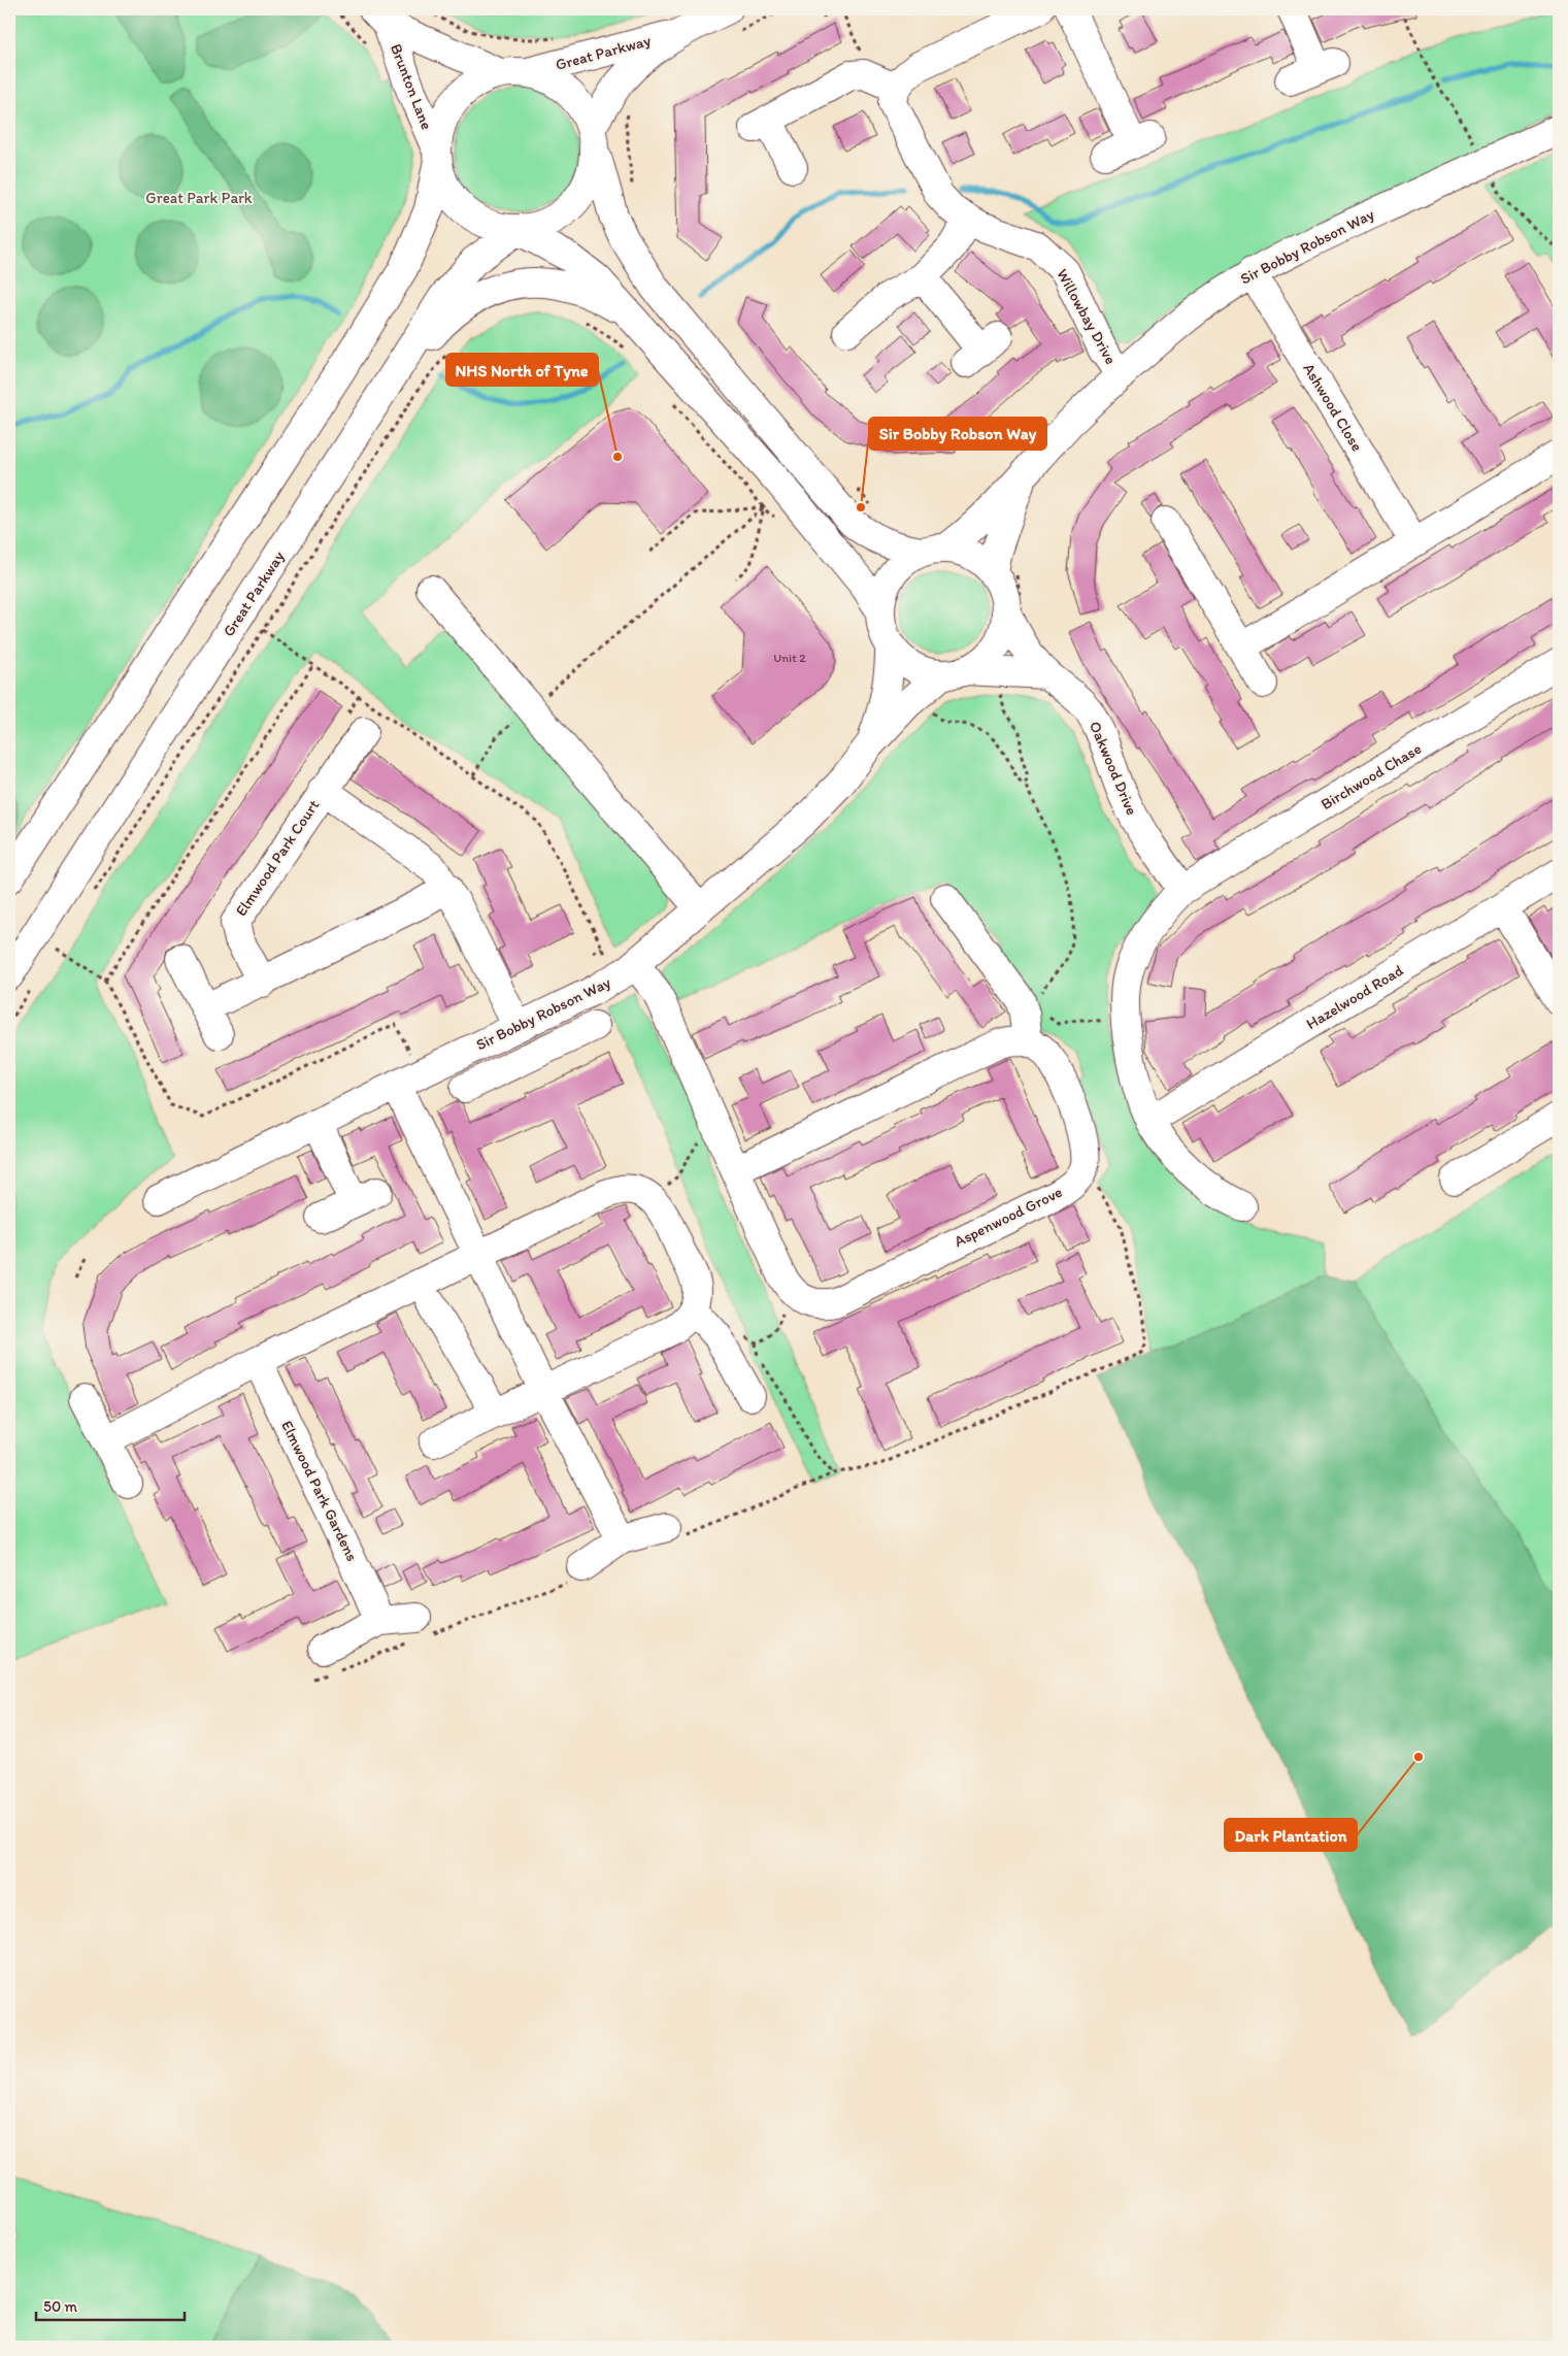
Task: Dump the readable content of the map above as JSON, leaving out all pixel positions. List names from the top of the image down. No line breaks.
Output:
{"streets":{"street":["Great Parkway","Brunton Lane","Sir Bobby Robson Way","Willowbay Drive","Ashwood Close","Oakwood Drive","Birchwood Chase","Elmwood Park Court","Hazelwood Road","Aspenwood Grove","Elmwood Park Gardens"]},"crossings":[["Great Parkway","Brunton Lane"],["Sir Bobby Robson Way","Willowbay Drive"],["Sir Bobby Robson Way","Ashwood Close"],["Sir Bobby Robson Way","Oakwood Drive"],["Sir Bobby Robson Way","Elmwood Park Court"],["Oakwood Drive","Birchwood Chase"]],"parks":["Great Park Park"],"places":["NHS North of Tyne","Sir Bobby Robson Way","Dark Plantation"],"house_numbers":["Unit 2"],"scale_bar":"50 m"}
